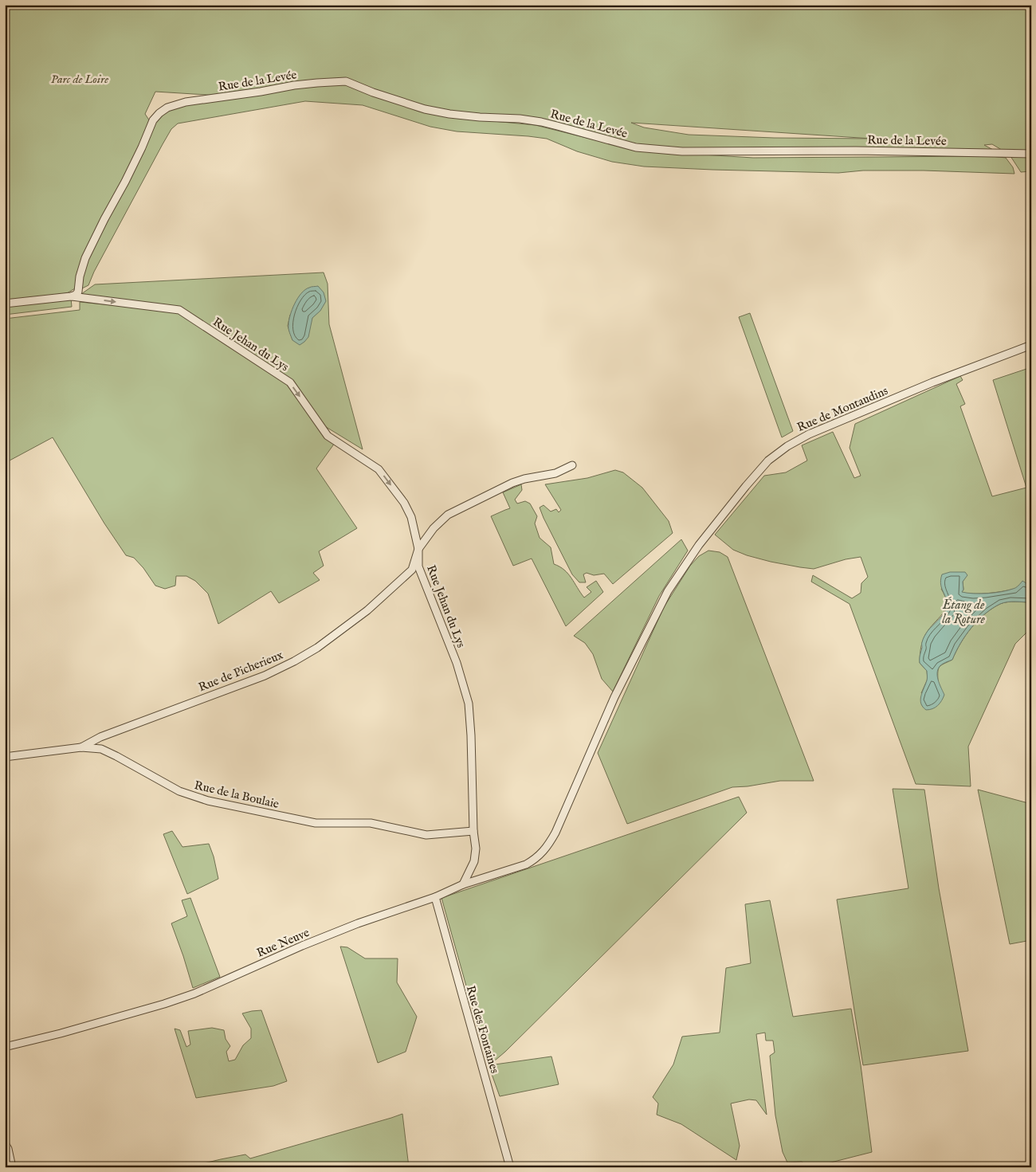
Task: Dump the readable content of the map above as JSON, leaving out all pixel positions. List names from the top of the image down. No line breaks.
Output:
{"streets":{"street":["Rue de la Levée","Rue Jehan du Lys","Rue de Montaudins","Rue de Picherieux","Rue de la Boulaie","Rue Neuve","Rue des Fontaines"]},"crossings":[["Rue de la Levée","Rue Jehan du Lys"],["Rue Jehan du Lys","Rue de Picherieux"],["Rue Jehan du Lys","Rue de la Boulaie"],["Rue Jehan du Lys","Rue Neuve"],["Rue de Montaudins","Rue Neuve"],["Rue de Picherieux","Rue de la Boulaie"],["Rue Neuve","Rue des Fontaines"]],"one_way":["Rue Jehan du Lys"],"water":["Étang de la Roture"],"parks":["Parc de Loire"]}
